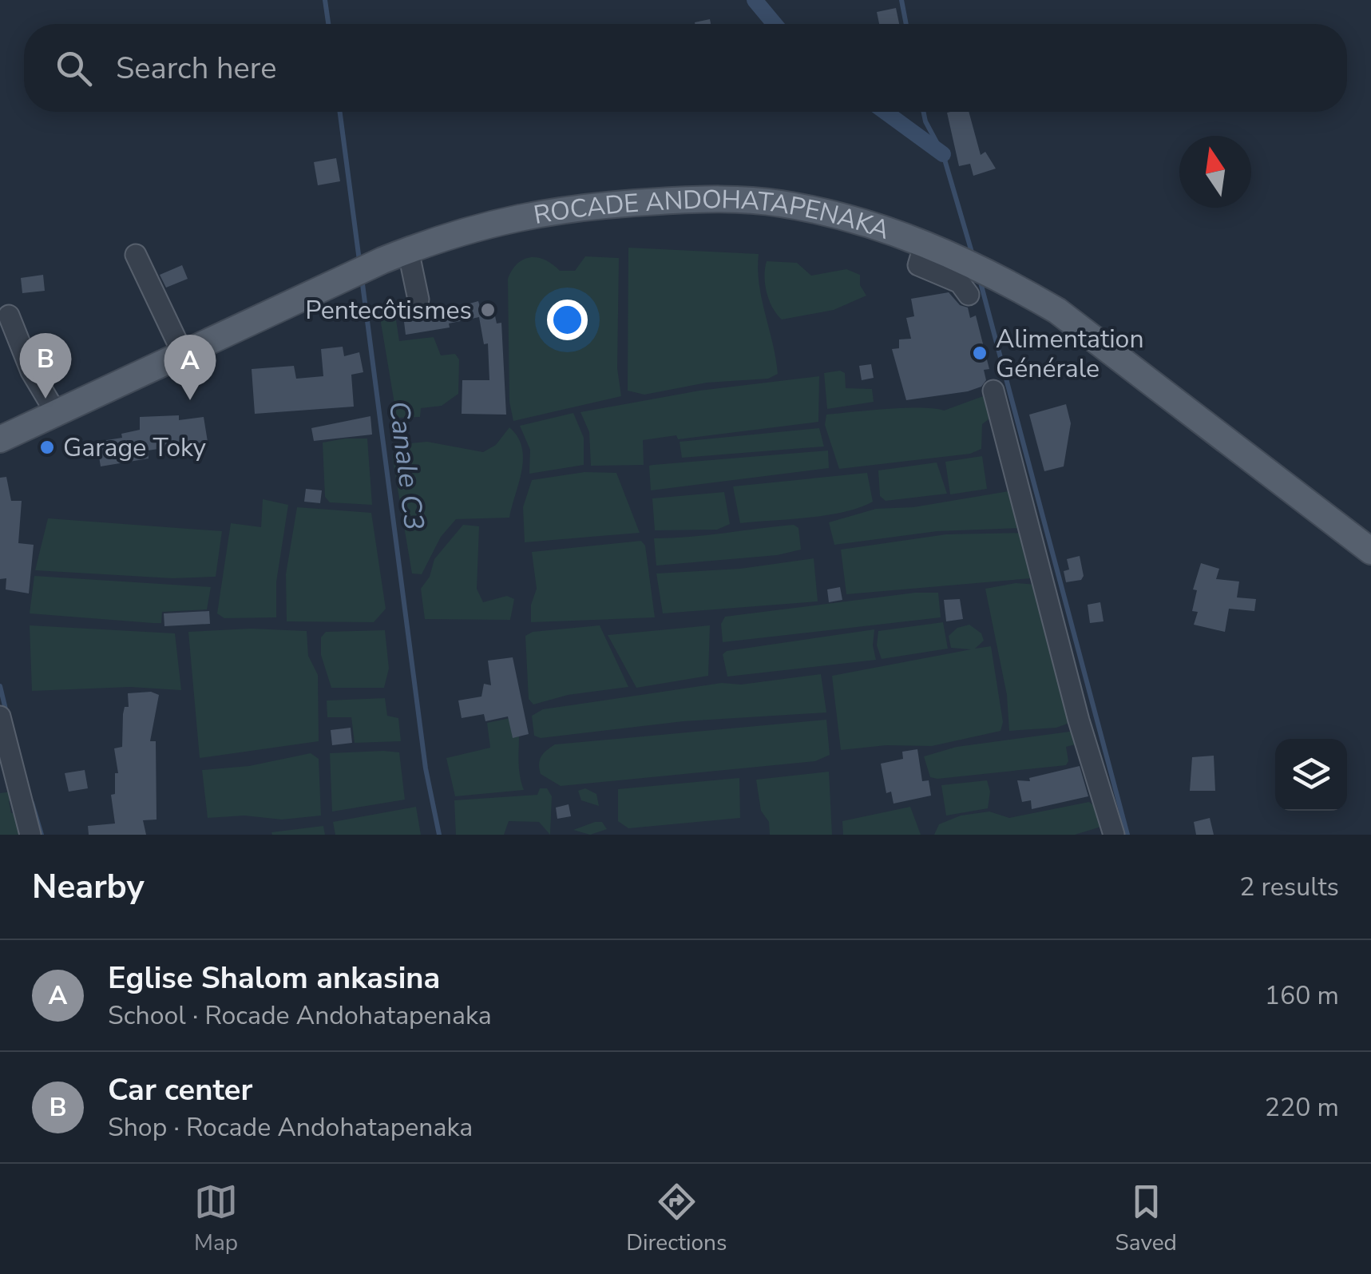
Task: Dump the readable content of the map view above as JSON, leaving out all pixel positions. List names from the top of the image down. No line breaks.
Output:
{"streets":{"main road":["ROCADE ANDOHATAPENAKA"]},"water":["Canale C3"],"places":["Pentecôtismes","Alimentation Générale","Garage Toky"],"north":"top","page":{"search":"Search here","pins":["B","A"],"heading":["Nearby","2 results"],"list":[{"mark":"A","name":"Eglise Shalom ankasina","note":"School · Rocade Andohatapenaka","value":"160 m"},{"mark":"B","name":"Car center","note":"Shop · Rocade Andohatapenaka","value":"220 m"}],"nav":["Map","Directions","Saved"]}}
